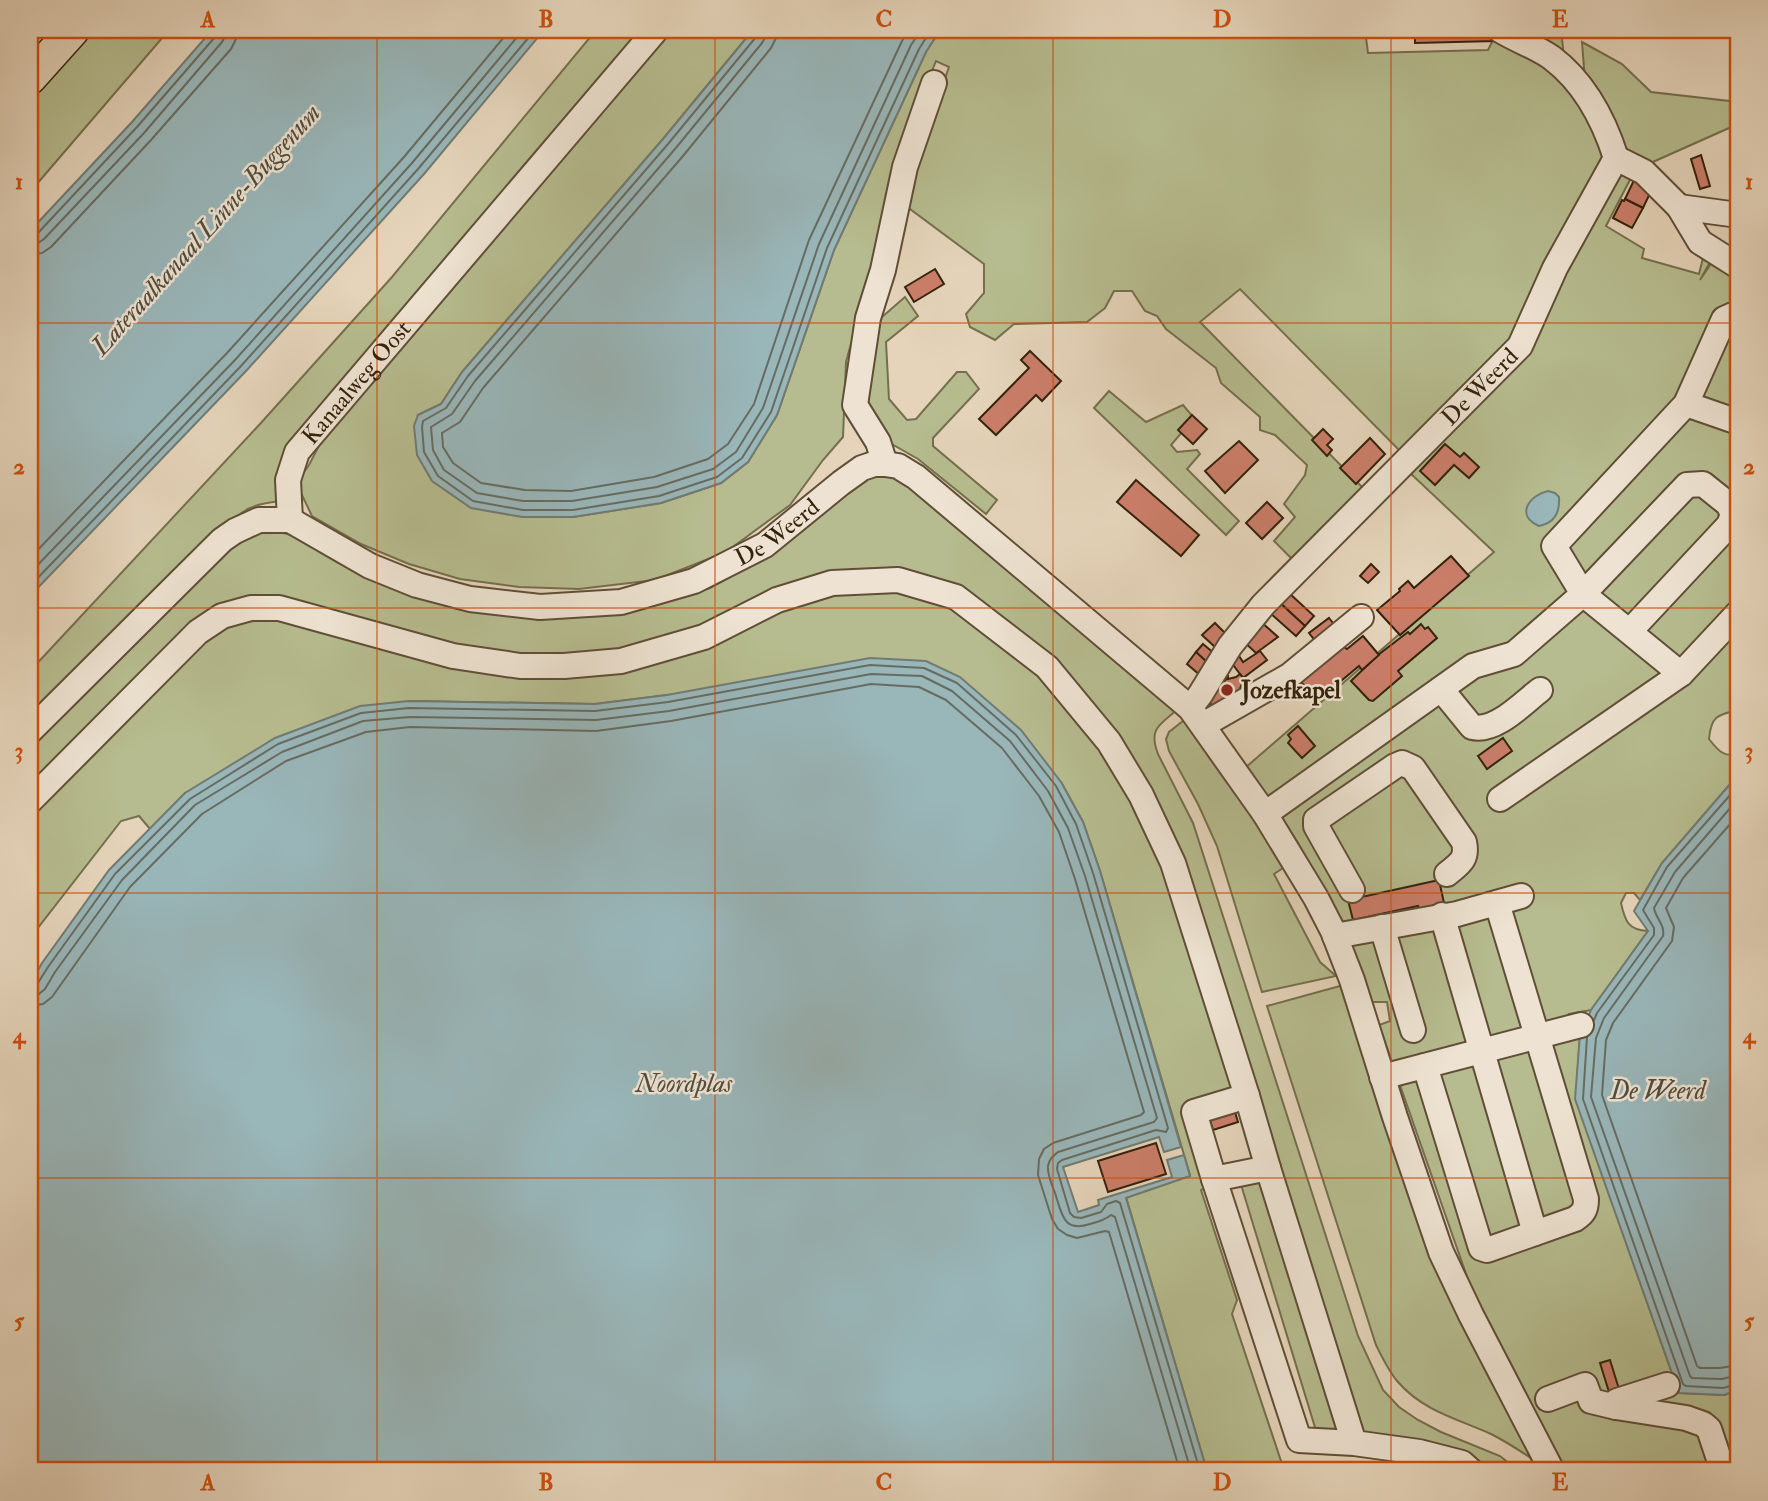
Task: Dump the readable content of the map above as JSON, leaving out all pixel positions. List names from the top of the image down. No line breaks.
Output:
{"streets":{"street":["Kanaalweg Oost","De Weerd"]},"crossings":[["Kanaalweg Oost","De Weerd"]],"water":["Lateraalkanaal Linne-Buggenum","Noordplas","De Weerd"],"places":["Jozefkapel"],"grid":{"columns":["A","B","C","D","E"],"rows":["1","2","3","4","5"]}}
